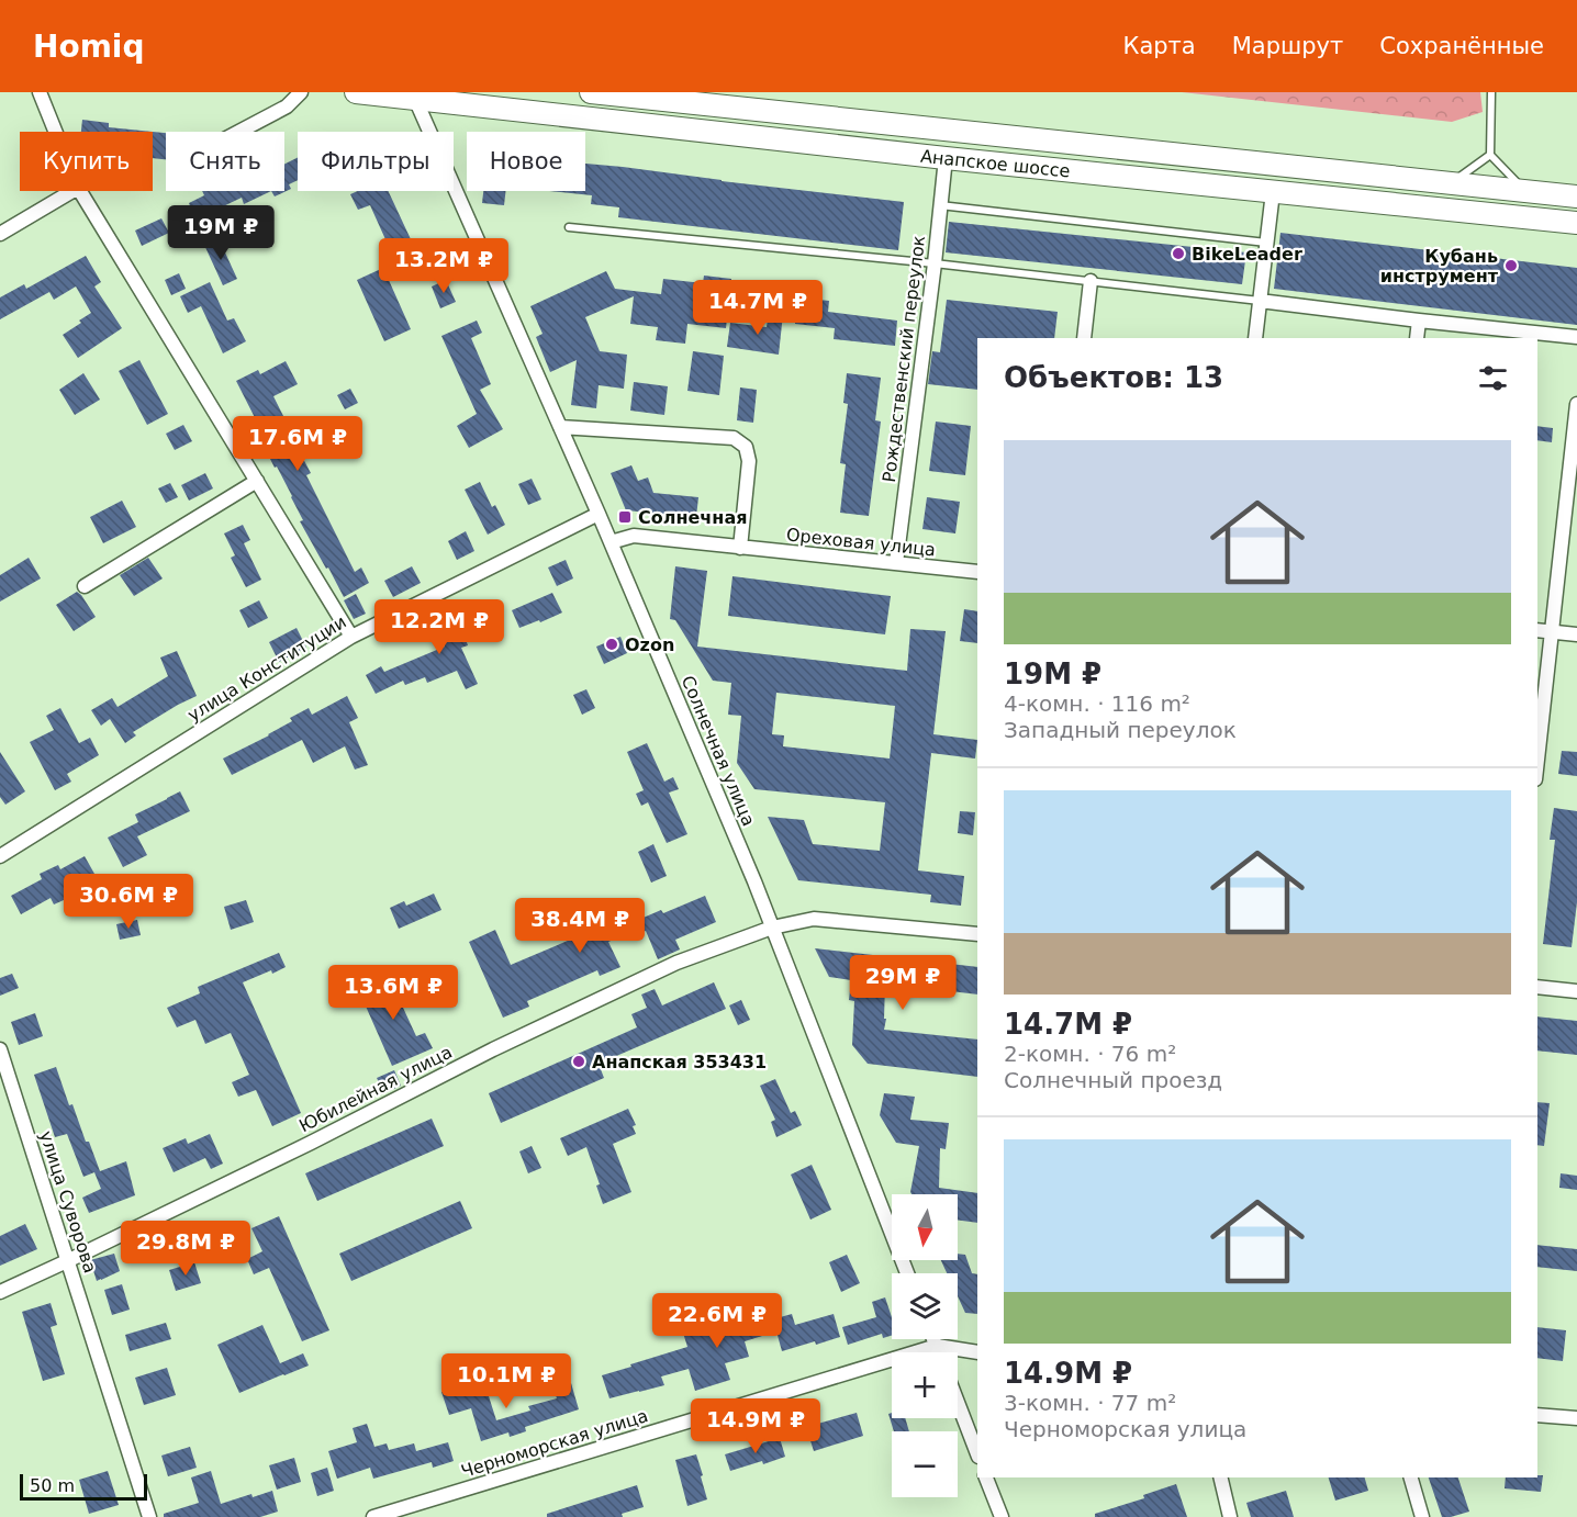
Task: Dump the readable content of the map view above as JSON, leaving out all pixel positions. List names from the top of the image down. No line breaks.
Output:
{"streets":{"main road":["Анапское шоссе"],"street":["Рождественский переулок","Ореховая улица","улица Конституции","Солнечная улица","Юбилейная улица","улица Суворова","Черноморская улица"]},"crossings":[["Анапское шоссе","Рождественский переулок"],["Анапское шоссе","Солнечная улица"],["Рождественский переулок","Ореховая улица"],["Ореховая улица","Солнечная улица"],["улица Конституции","Солнечная улица"],["Солнечная улица","Юбилейная улица"],["Юбилейная улица","улица Суворова"]],"places":{"other":["BikeLeader","Кубань инструмент","Ozon","Анапская 353431"],"transit":["Солнечная"]},"scale_bar":"50 m","north":"bottom","page":{"header":"Homiq","nav":["Карта","Маршрут","Сохранённые"],"chip":["Купить","Снять","Фильтры","Новое"],"price":["19M ₽","13.2M ₽","14.7M ₽","17.6M ₽","12.2M ₽","30.6M ₽","38.4M ₽","29M ₽","13.6M ₽","29.8M ₽","22.6M ₽","10.1M ₽","14.9M ₽"],"heading":"Объектов: 13","list":[{"name":"19M ₽","note":"4-комн. · 116 m² · Западный переулок"},{"name":"14.7M ₽","note":"2-комн. · 76 m² · Солнечный проезд"},{"name":"14.9M ₽","note":"3-комн. · 77 m² · Черноморская улица"}],"map_buttons":["+","−"],"scale":"50 m"}}
